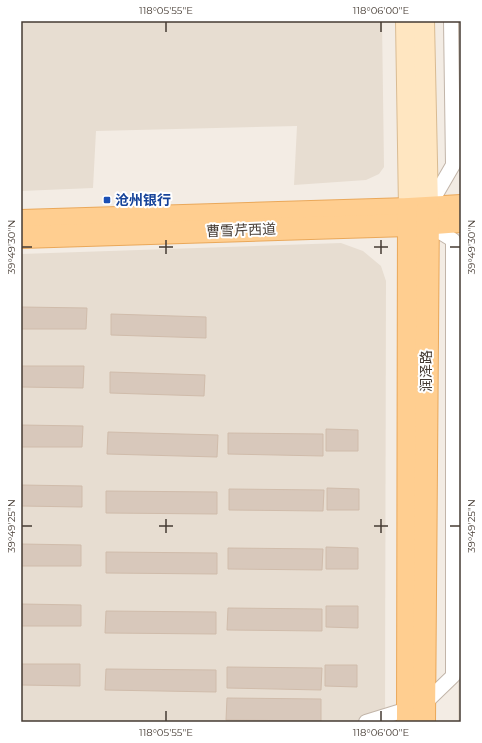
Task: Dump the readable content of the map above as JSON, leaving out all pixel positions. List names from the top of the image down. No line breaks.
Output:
{"streets":{"main road":["曹雪芹西道","润泽路"]},"crossings":[["曹雪芹西道","润泽路"]],"places":{"transit":["沧州银行"]},"coordinates":["118°05'55\"E","118°06'00\"E","39°49'30\"N","39°49'25\"N"]}
